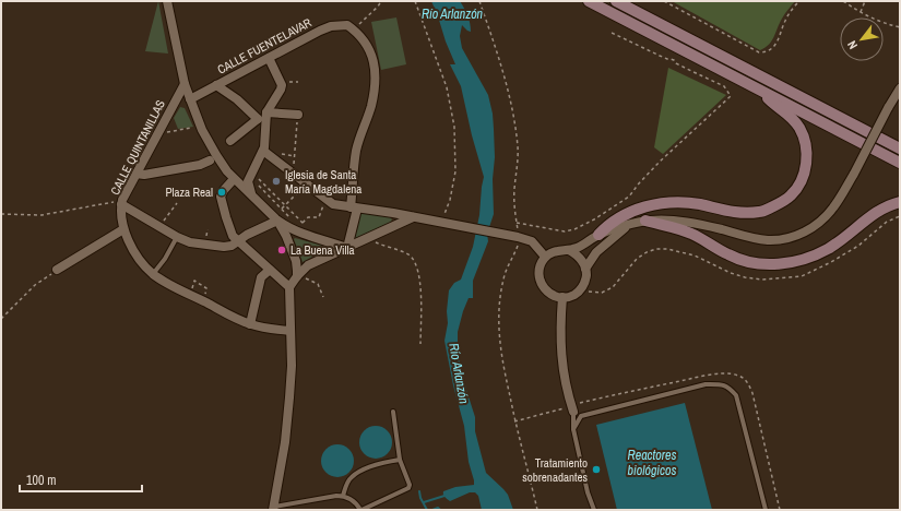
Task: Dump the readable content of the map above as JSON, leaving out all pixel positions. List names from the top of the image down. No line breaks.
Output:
{"streets":{"street":["CALLE FUENTELAVAR","CALLE QUINTANILLAS"]},"water":["Río Arlanzón","Reactores biológicos"],"places":["Iglesia de Santa María Magdalena","Plaza Real","La Buena Villa","Tratamiento sobrenadantes"],"scale_bar":"100 m","north":"bottom left"}
